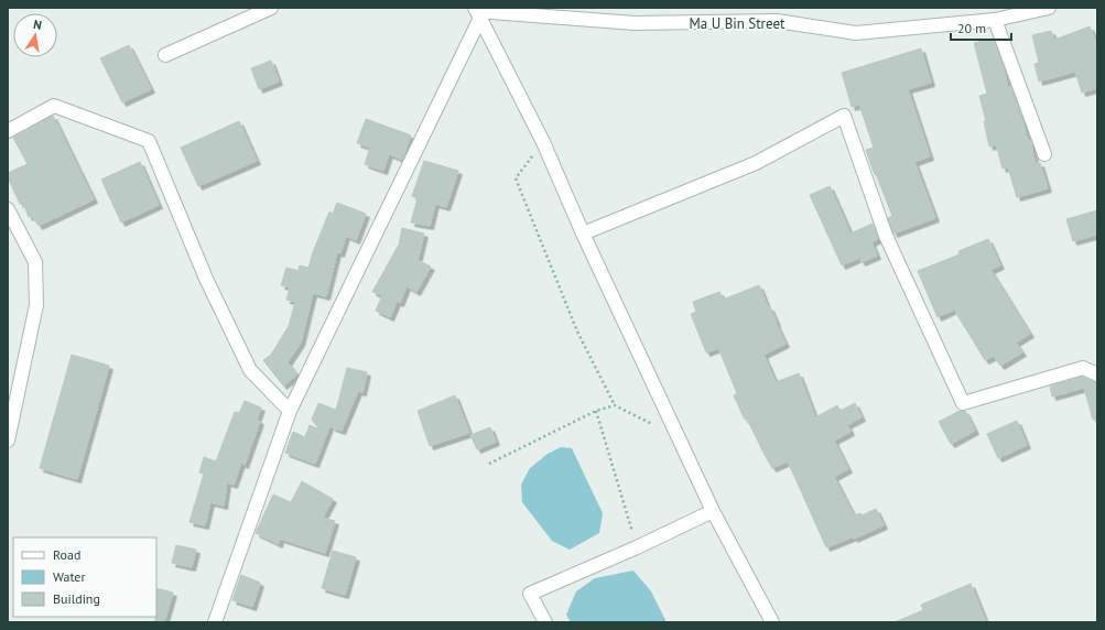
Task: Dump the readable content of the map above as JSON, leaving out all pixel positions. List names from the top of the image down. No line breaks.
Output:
{"streets":{"street":["Ma U Bin Street"]},"legend":["Road","Water","Building"],"scale_bar":"20 m","north":"top"}
